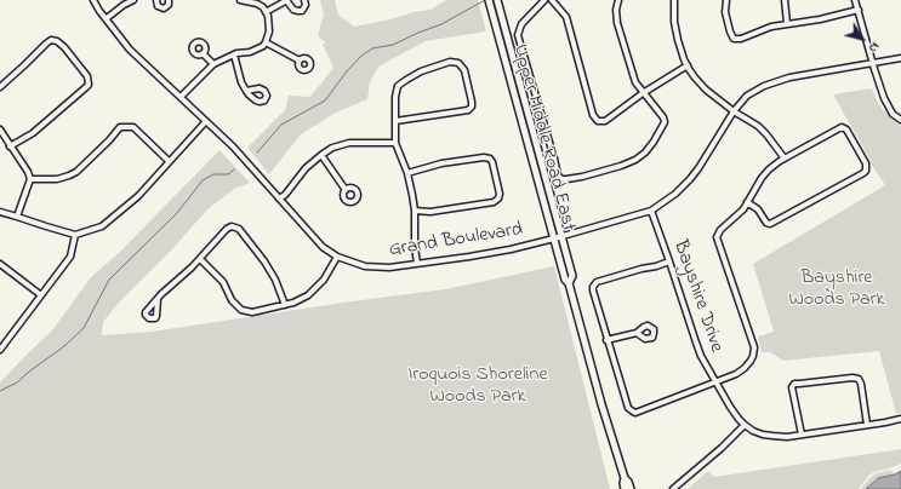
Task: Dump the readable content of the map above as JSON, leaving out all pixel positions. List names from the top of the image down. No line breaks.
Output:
{"streets":{"main road":["Upper Middle Road East"],"street":["Grand Boulevard","Bayshire Drive"]},"crossings":[["Upper Middle Road East","Grand Boulevard"],["Grand Boulevard","Bayshire Drive"]],"parks":["Bayshire Woods Park","Iroquois Shoreline Woods Park"],"north":"bottom right"}
